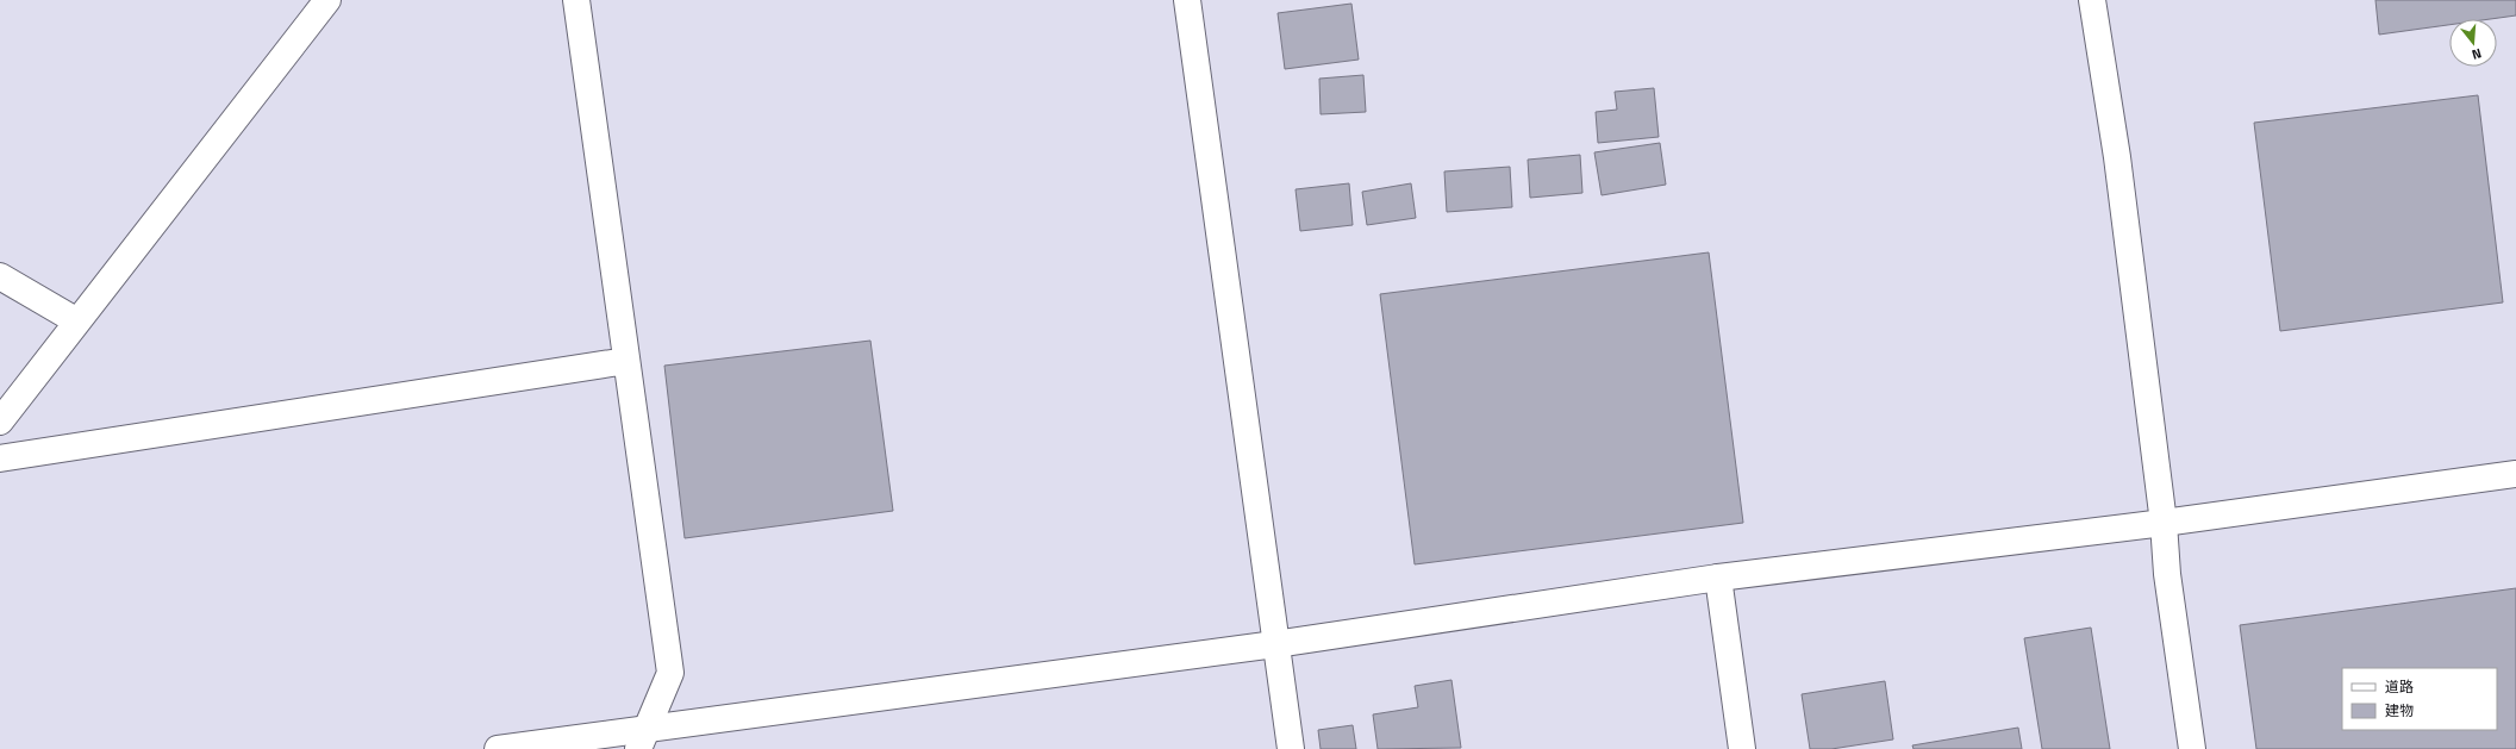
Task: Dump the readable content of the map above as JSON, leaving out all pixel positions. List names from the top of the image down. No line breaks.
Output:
{"legend":["道路","建物"],"north":"bottom"}
